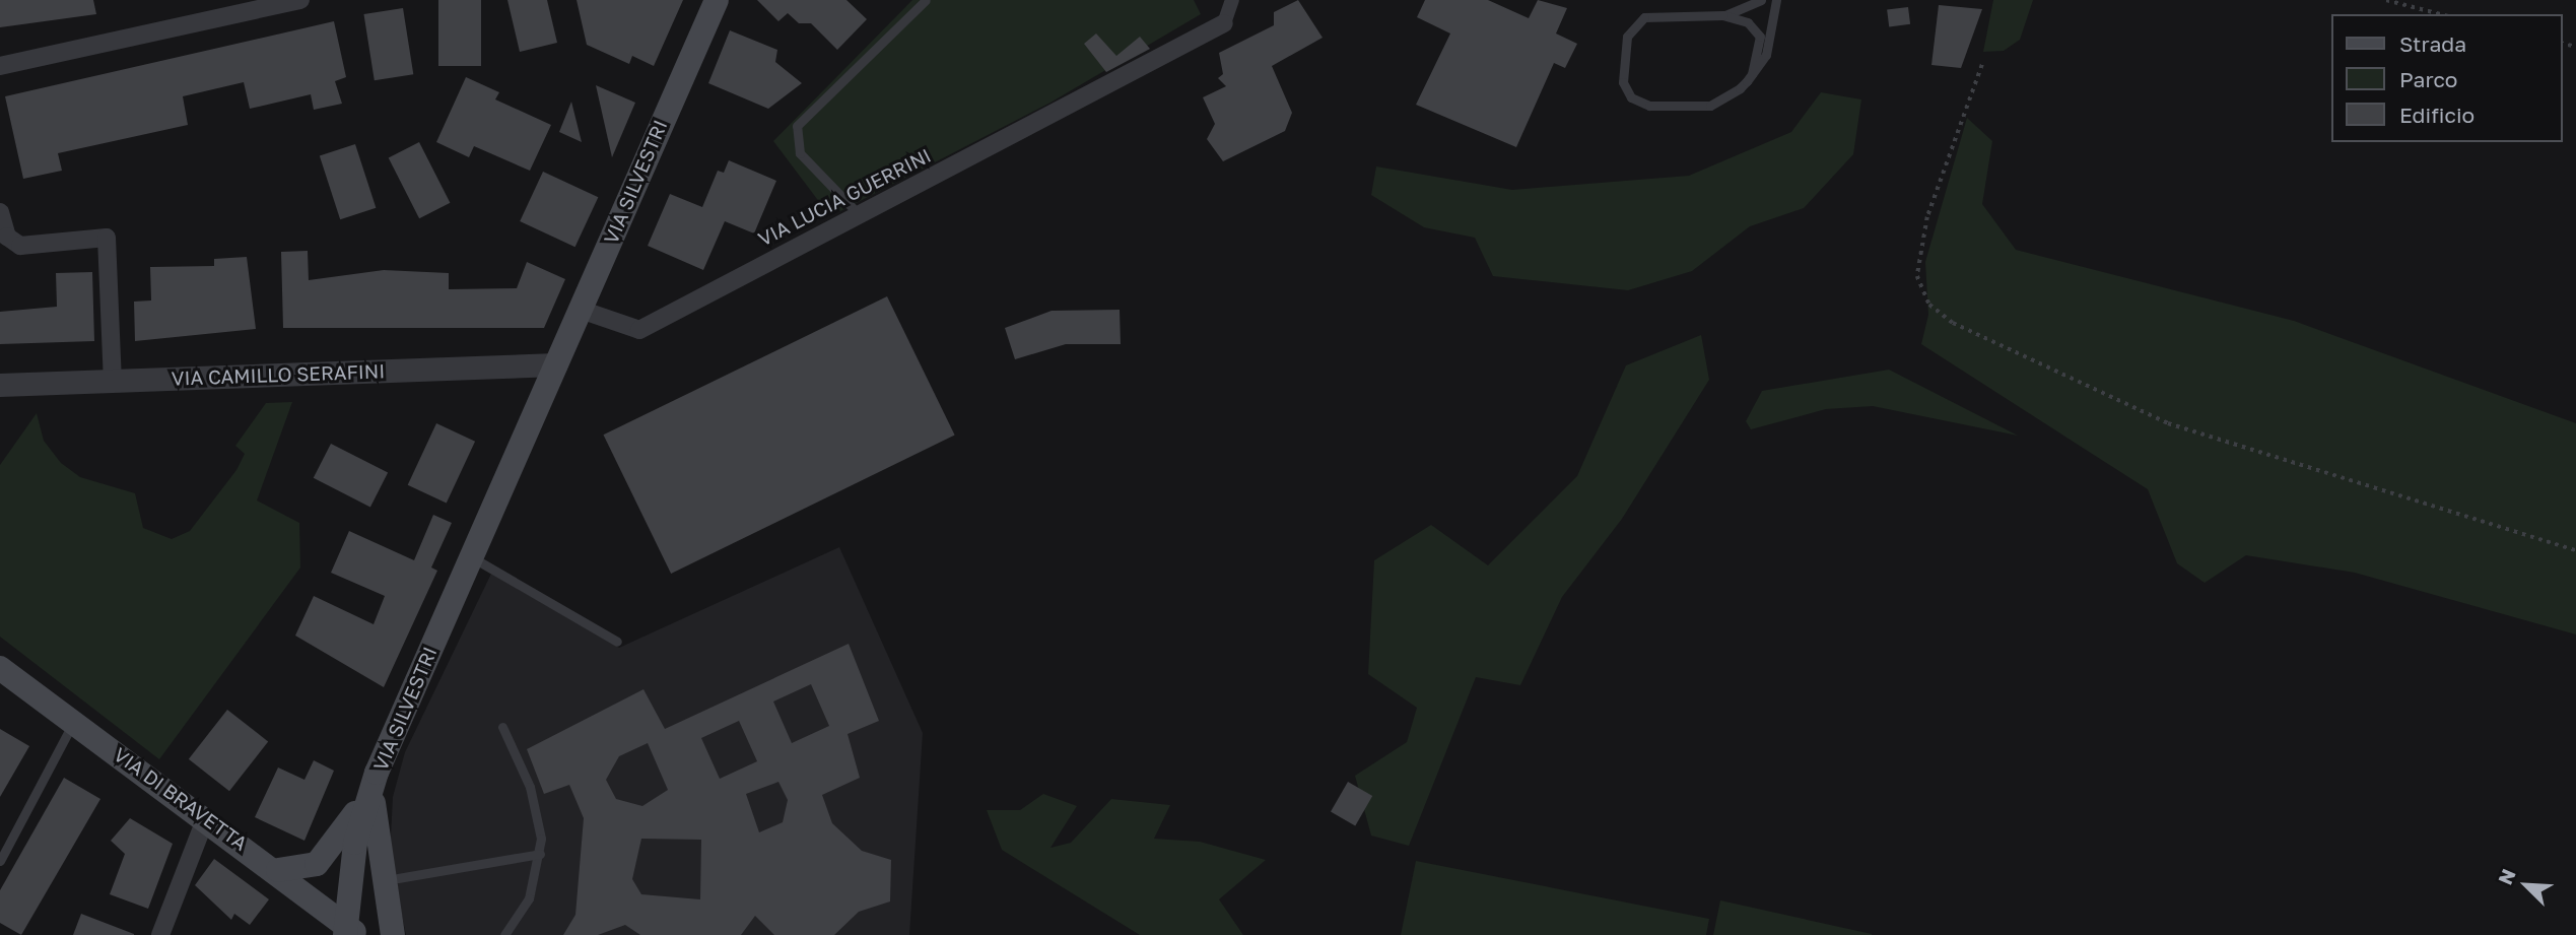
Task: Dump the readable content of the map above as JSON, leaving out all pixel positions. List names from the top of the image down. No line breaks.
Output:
{"streets":{"main road":["VIA SILVESTRI","VIA DI BRAVETTA"],"street":["VIA LUCIA GUERRINI","VIA CAMILLO SERAFINI"]},"crossings":[["VIA SILVESTRI","VIA LUCIA GUERRINI"],["VIA SILVESTRI","VIA CAMILLO SERAFINI"],["VIA SILVESTRI","VIA DI BRAVETTA"]],"legend":["Strada","Parco","Edificio"],"north":"top left"}
